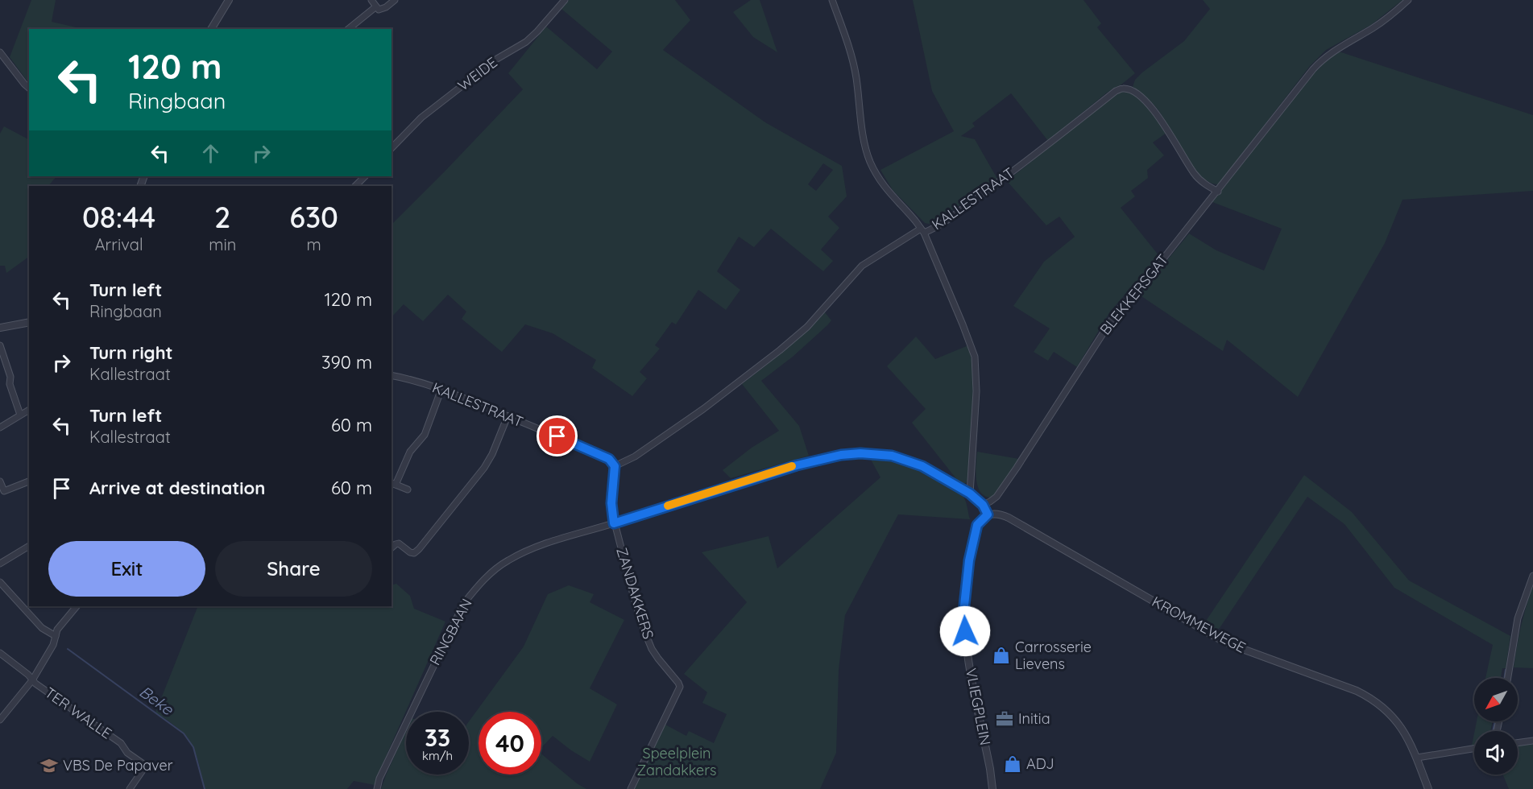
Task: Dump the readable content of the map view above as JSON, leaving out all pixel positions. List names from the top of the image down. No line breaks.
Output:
{"streets":{"street":["WEIDE","KALLESTRAAT","BLEKKERSGAT","ZANDAKKERS","KROMMEWEGE","RINGBAAN","VLIEGPLEIN","TER WALLE"]},"crossings":[["KALLESTRAAT","BLEKKERSGAT"],["KALLESTRAAT","RINGBAAN"],["BLEKKERSGAT","RINGBAAN"],["ZANDAKKERS","RINGBAAN"],["KROMMEWEGE","RINGBAAN"],["KROMMEWEGE","VLIEGPLEIN"],["RINGBAAN","VLIEGPLEIN"]],"water":["Beke"],"parks":["Speelplein Zandakkers"],"places":{"shop":["Carrosserie Lievens","ADJ"],"office":["Initia"],"school or university":["VBS De Papaver"]},"north":"bottom left","page":{"turn":["120 m","Ringbaan"],"eta":["08:44","Arrival","2","min","630","m"],"list":[{"name":"Turn left","note":"Ringbaan","value":"120 m"},{"name":"Turn right","note":"Kallestraat","value":"390 m"},{"name":"Turn left","note":"Kallestraat","value":"60 m"},{"name":"Arrive at destination","value":"60 m"}],"buttons":["Exit","Share"],"speed":"33 km/h","limit":"40"}}
